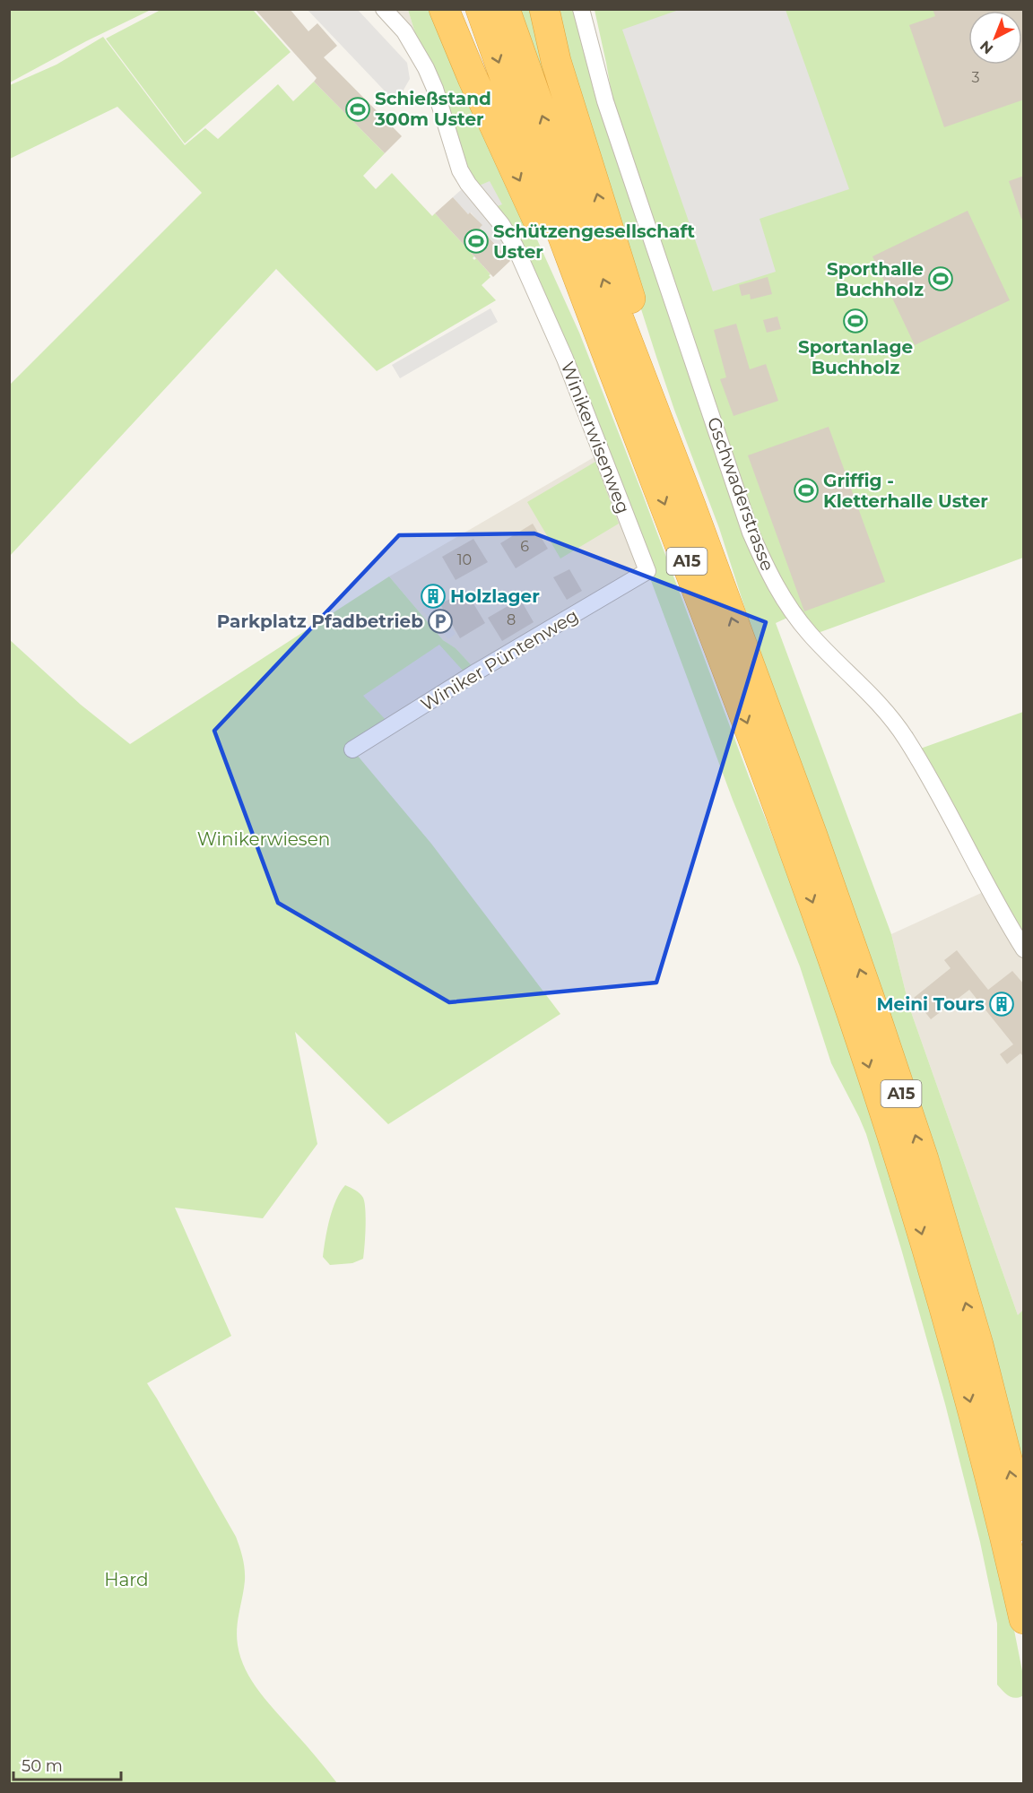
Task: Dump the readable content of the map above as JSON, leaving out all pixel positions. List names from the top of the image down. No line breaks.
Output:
{"streets":{"highway":["A15"],"street":["Winikerwisenweg","Gschwaderstrasse","Winiker Püntenweg"]},"crossings":[["Winikerwisenweg","Winiker Püntenweg"]],"parks":["Winikerwiesen","Hard"],"places":{"sports":["Schießstand 300m Uster","Schützengesellschaft Uster","Sporthalle Buchholz","Sportanlage Buchholz","Griffig - Kletterhalle Uster"],"building":["Holzlager","Meini Tours"],"parking":["Parkplatz Pfadbetrieb"]},"house_numbers":["3","6","10","8"],"scale_bar":"50 m","north":"bottom left"}
